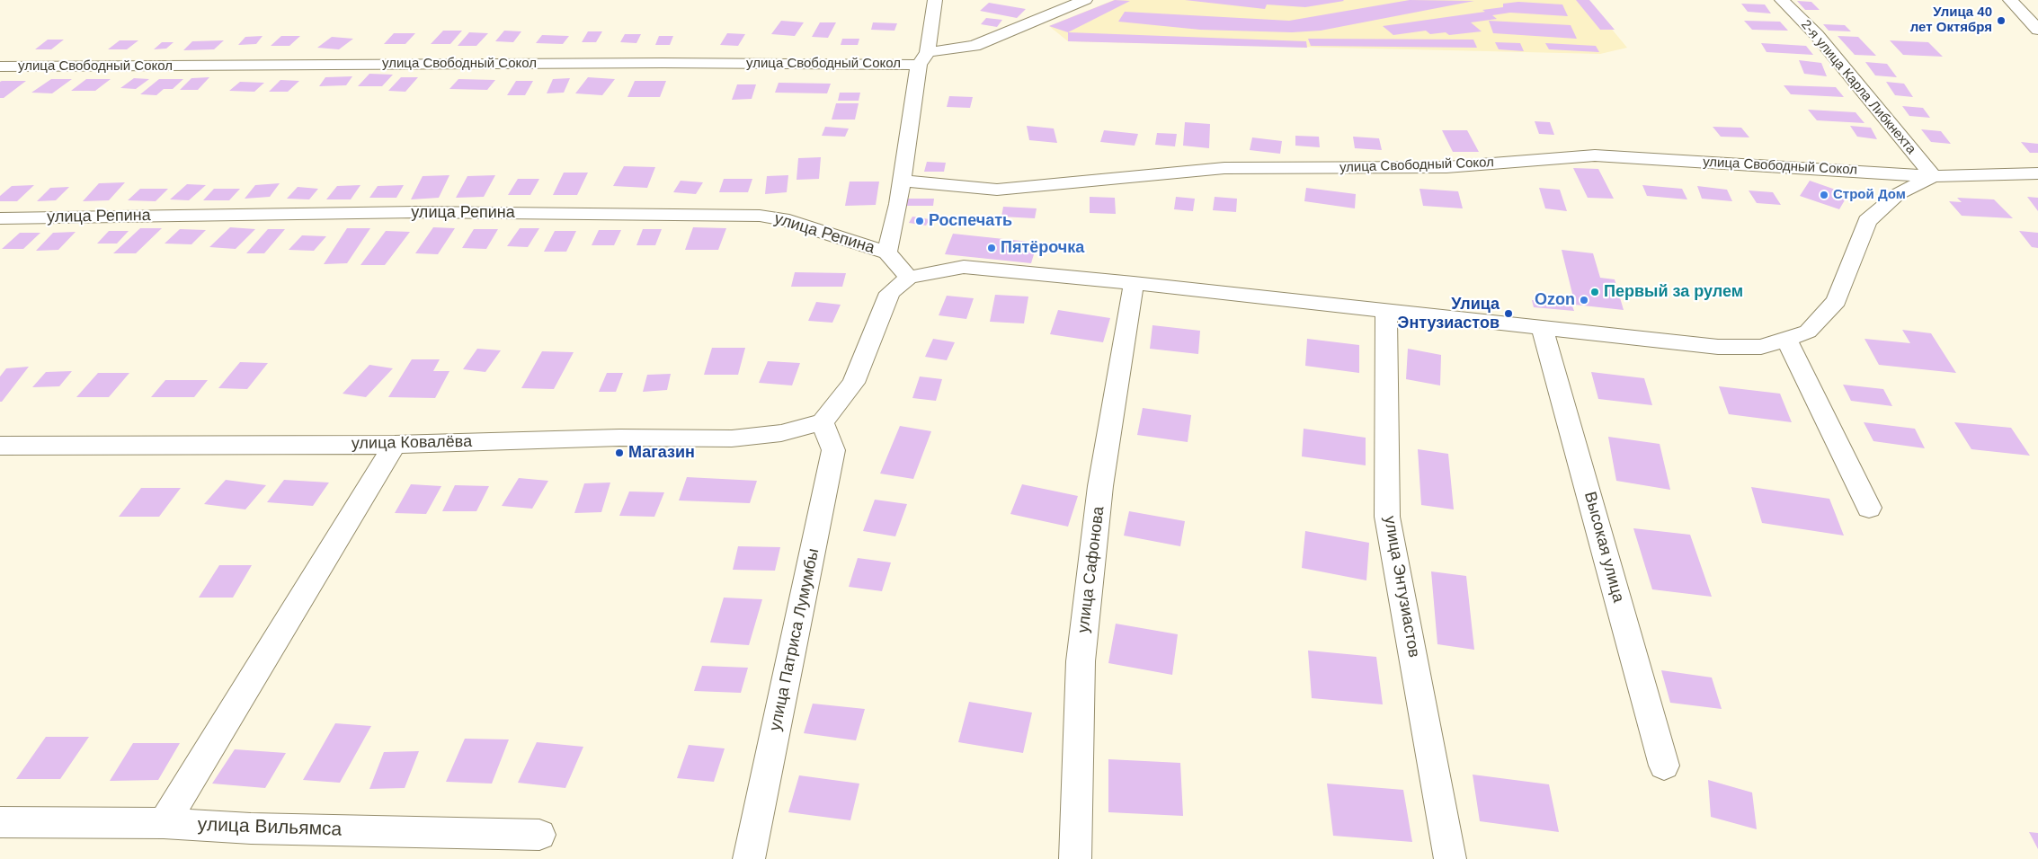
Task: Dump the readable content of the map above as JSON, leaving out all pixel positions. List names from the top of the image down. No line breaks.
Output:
{"streets":{"street":["улица Свободный Сокол","2-я улица Карла Либкнехта","улица Репина","улица Ковалёва","Высокая улица","улица Сафонова","улица Энтузиастов","улица Патриса Лумумбы","улица Вильямса"]},"crossings":[["улица Свободный Сокол","2-я улица Карла Либкнехта"],["улица Ковалёва","улица Патриса Лумумбы"]],"places":["Улица 40 лет Октября","Строй Дом","Роспечать","Пятёрочка","Первый за рулем","Ozon","Улица Энтузиастов","Магазин"]}
